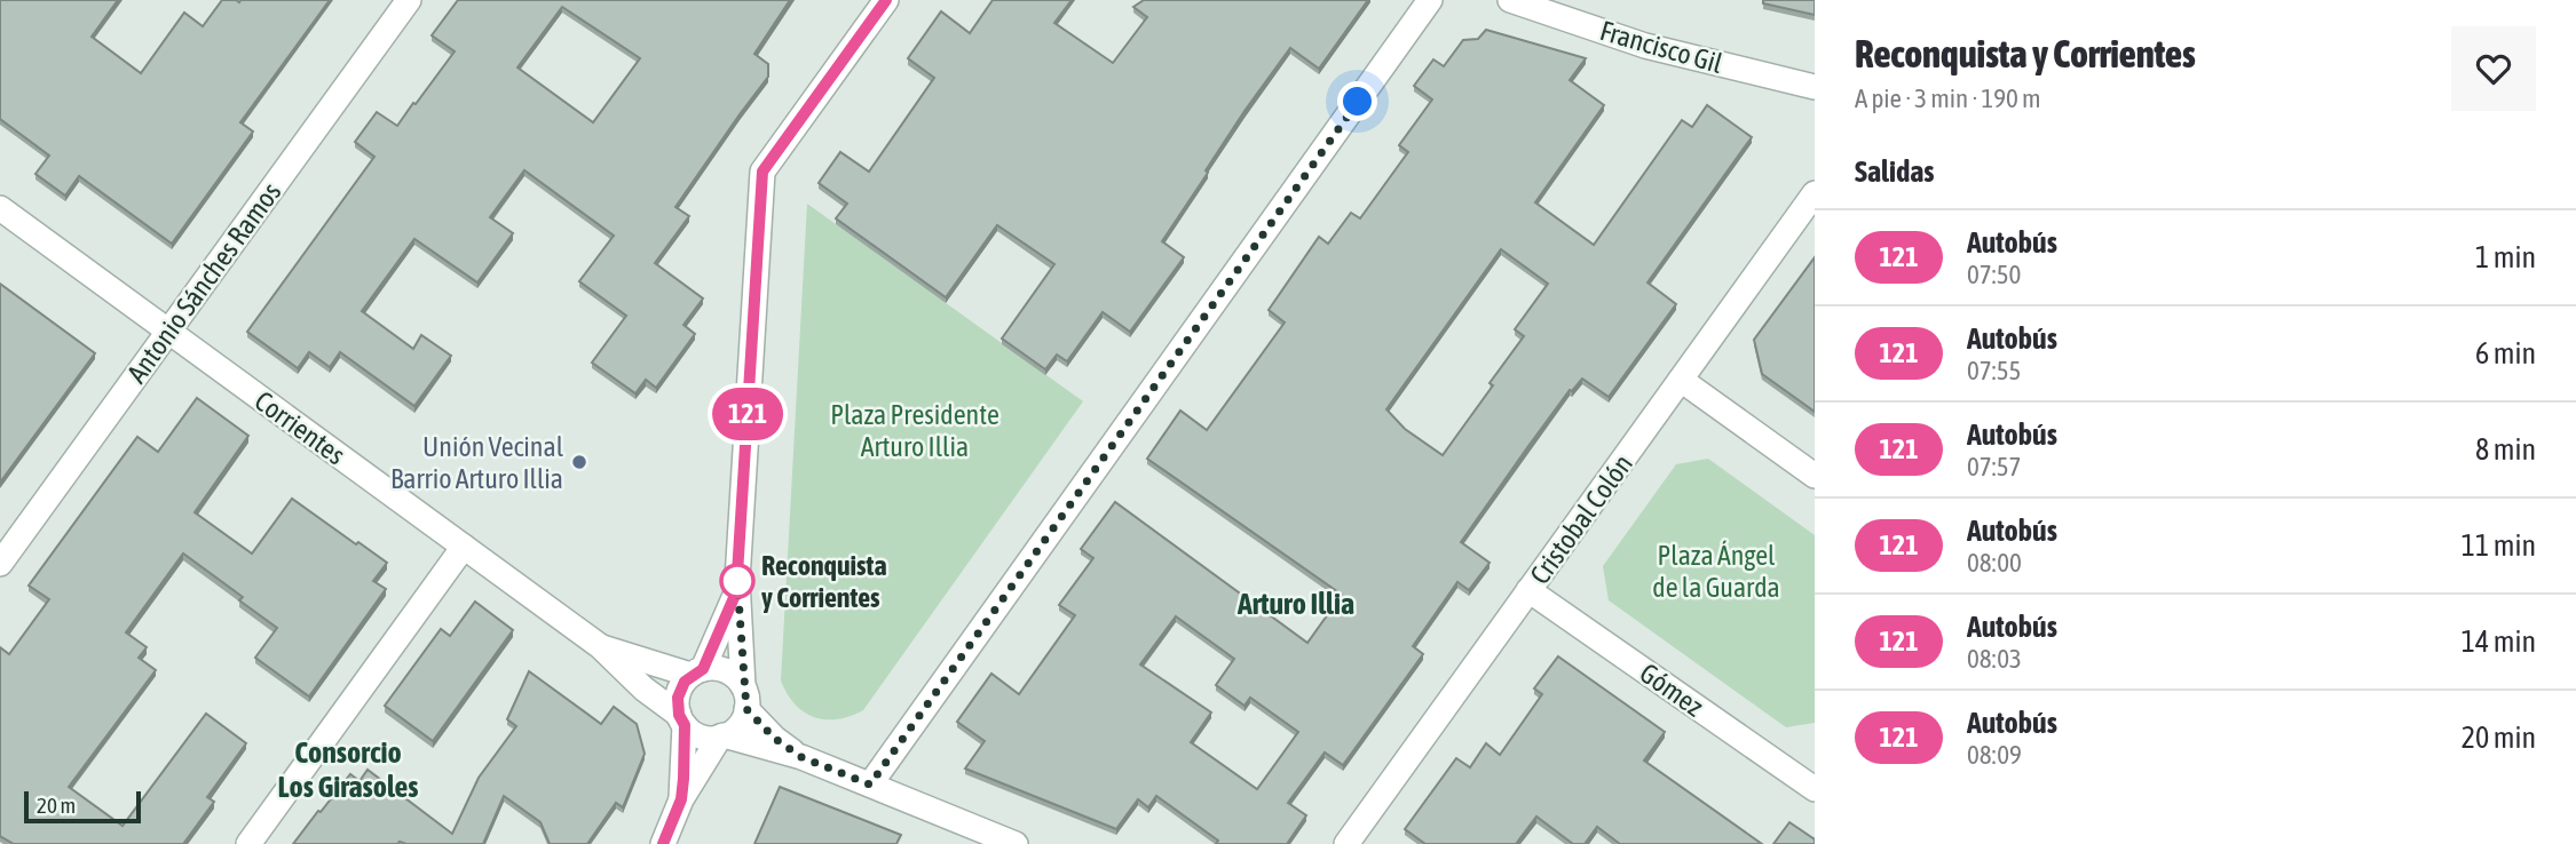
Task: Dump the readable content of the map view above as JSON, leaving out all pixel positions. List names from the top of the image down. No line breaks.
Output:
{"streets":{"street":["Francisco Gil","Antonio Sánches Ramos","Corrientes","Cristobal Colón","Gómez"]},"crossings":[["Antonio Sánches Ramos","Corrientes"],["Cristobal Colón","Gómez"]],"districts":["Arturo Illia","Consorcio Los Girasoles"],"parks":["Plaza Presidente Arturo Illia","Plaza Ángel de la Guarda"],"places":["Unión Vecinal Barrio Arturo Illia","Reconquista y Corrientes"],"lines":["bus line 121"],"scale_bar":"20 m","page":{"on_map":"121","heading":[["Reconquista y Corrientes","A pie · 3 min · 190 m"],"Salidas"],"list":[{"mark":"121","name":"Autobús","note":"07:50","value":"1 min"},{"mark":"121","name":"Autobús","note":"07:55","value":"6 min"},{"mark":"121","name":"Autobús","note":"07:57","value":"8 min"},{"mark":"121","name":"Autobús","note":"08:00","value":"11 min"},{"mark":"121","name":"Autobús","note":"08:03","value":"14 min"},{"mark":"121","name":"Autobús","note":"08:09","value":"20 min"}],"scale":"20 m"}}
